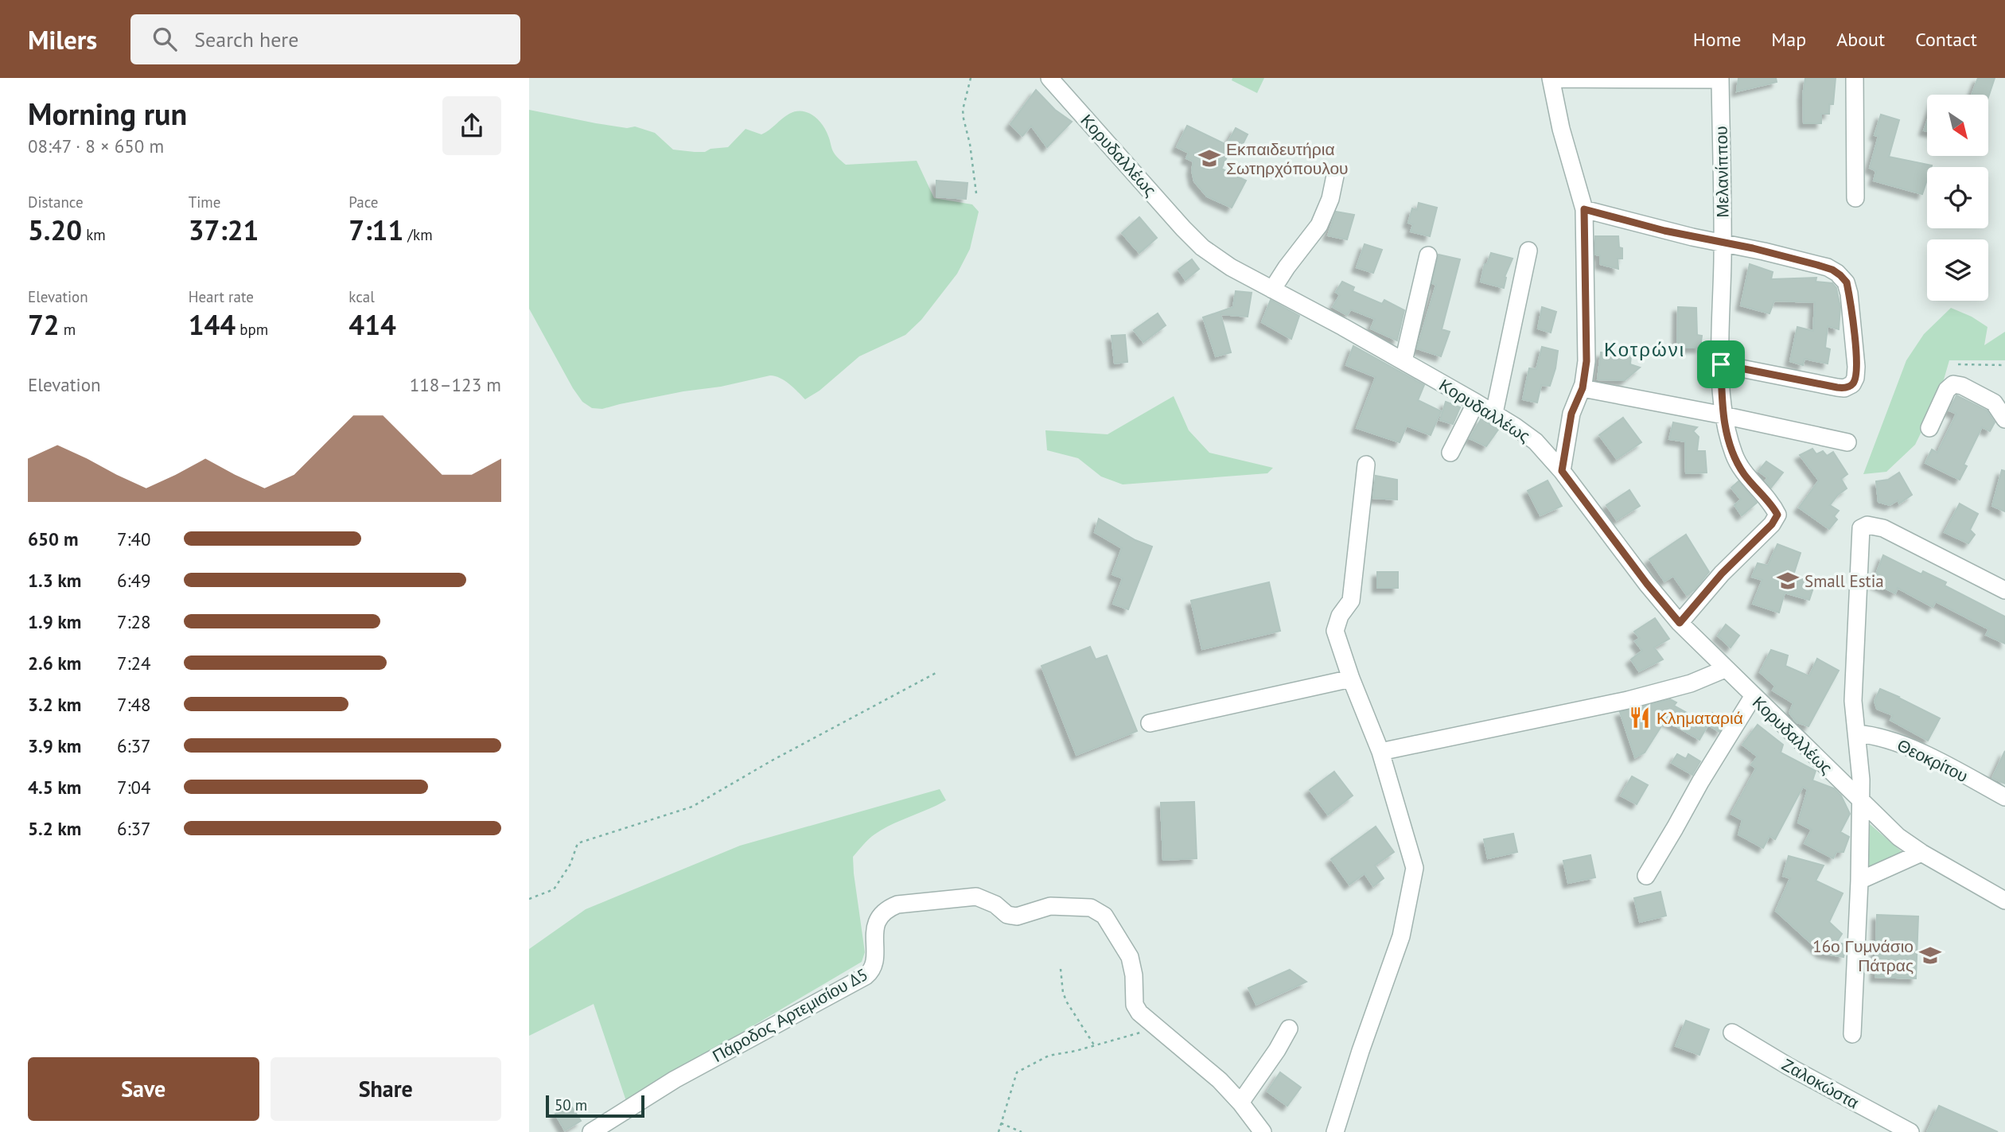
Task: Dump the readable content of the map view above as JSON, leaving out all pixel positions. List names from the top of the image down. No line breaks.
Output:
{"streets":{"street":["Κορυδαλλέως","Μελανίππου","Θεοκρίτου","Πάροδος Αρτεμισίου Δ5","Ζαλοκώστα"]},"crossings":[["Κορυδαλλέως","Μελανίππου"]],"districts":["Κοτρώνι"],"places":{"school or university":["Εκπαιδευτήρια Σωτηρχόπουλου","Small Estia","16ο Γυμνάσιο Πάτρας"],"restaurant":["Κληματαριά"]},"scale_bar":"50 m","north":"bottom right","page":{"header":"Milers","search":"Search here","nav":["Home","Map","About","Contact"],"heading":["Morning run","08:47 · 8 × 650 m"],"stats":[["Distance","5.20 km"],["Time","37:21"],["Pace","7:11 /km"],["Elevation","72 m"],["Heart rate","144 bpm"],["kcal","414"]],"chart":["Elevation","118–123 m"],"list":[{"name":"650 m","note":"7:40"},{"name":"1.3 km","note":"6:49"},{"name":"1.9 km","note":"7:28"},{"name":"2.6 km","note":"7:24"},{"name":"3.2 km","note":"7:48"},{"name":"3.9 km","note":"6:37"},{"name":"4.5 km","note":"7:04"},{"name":"5.2 km","note":"6:37"}],"buttons":["Save","Share"],"scale":"50 m"}}
